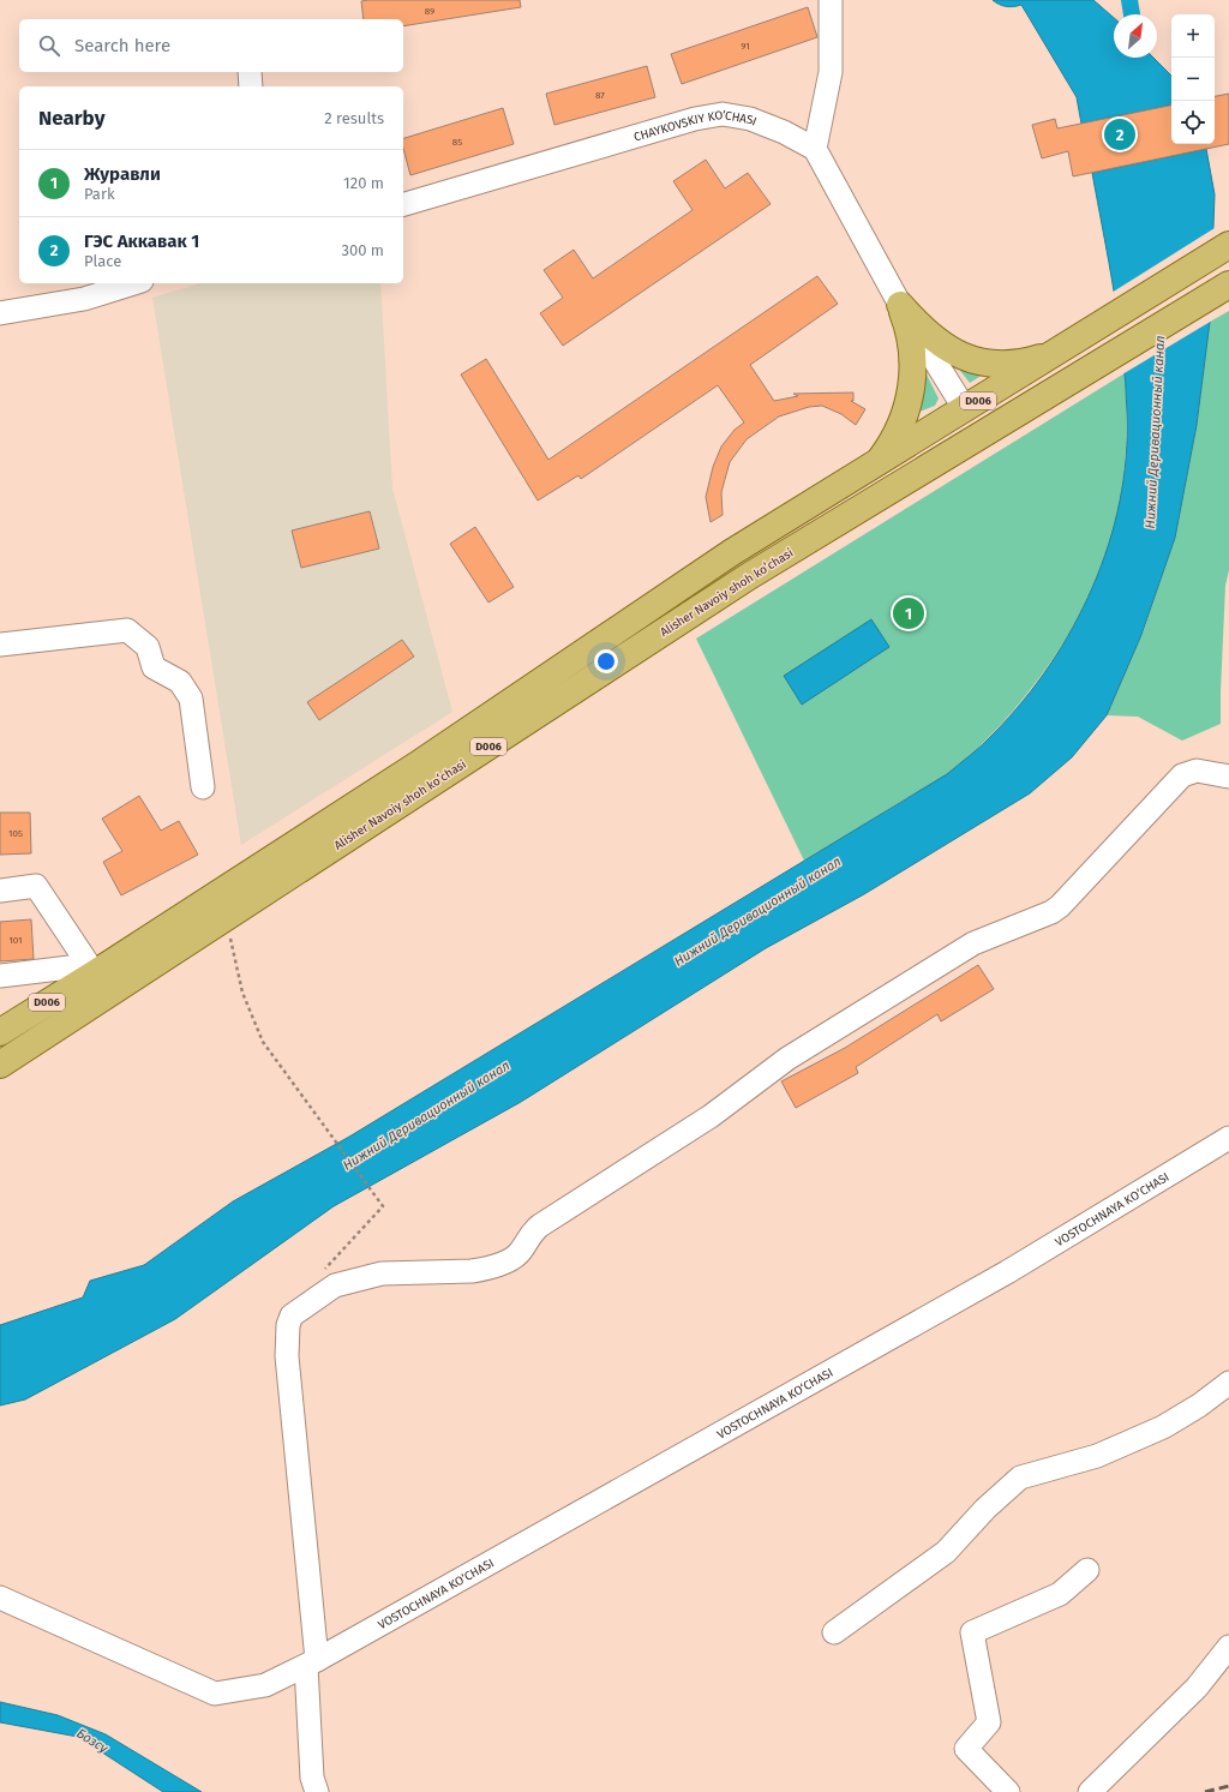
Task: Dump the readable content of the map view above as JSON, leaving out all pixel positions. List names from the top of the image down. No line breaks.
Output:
{"streets":{"main road":["D006","Alisher Navoiy shoh koʻchasi"],"street":["CHAYKOVSKIY KO‘CHASI","VOSTOCHNAYA KO‘CHASI"]},"crossings":[["D006","Alisher Navoiy shoh koʻchasi"]],"water":["Нижний Деривационный канал","Бозсу"],"house_numbers":["89","91","87","85","105","101"],"north":"top right","page":{"map_buttons":["+","−"],"search":"Search here","heading":["Nearby","2 results"],"pins":["2","1"],"list":[{"mark":"1","name":"Журавли","note":"Park","value":"120 m"},{"mark":"2","name":"ГЭС Аккавак 1","note":"Place","value":"300 m"}]}}
